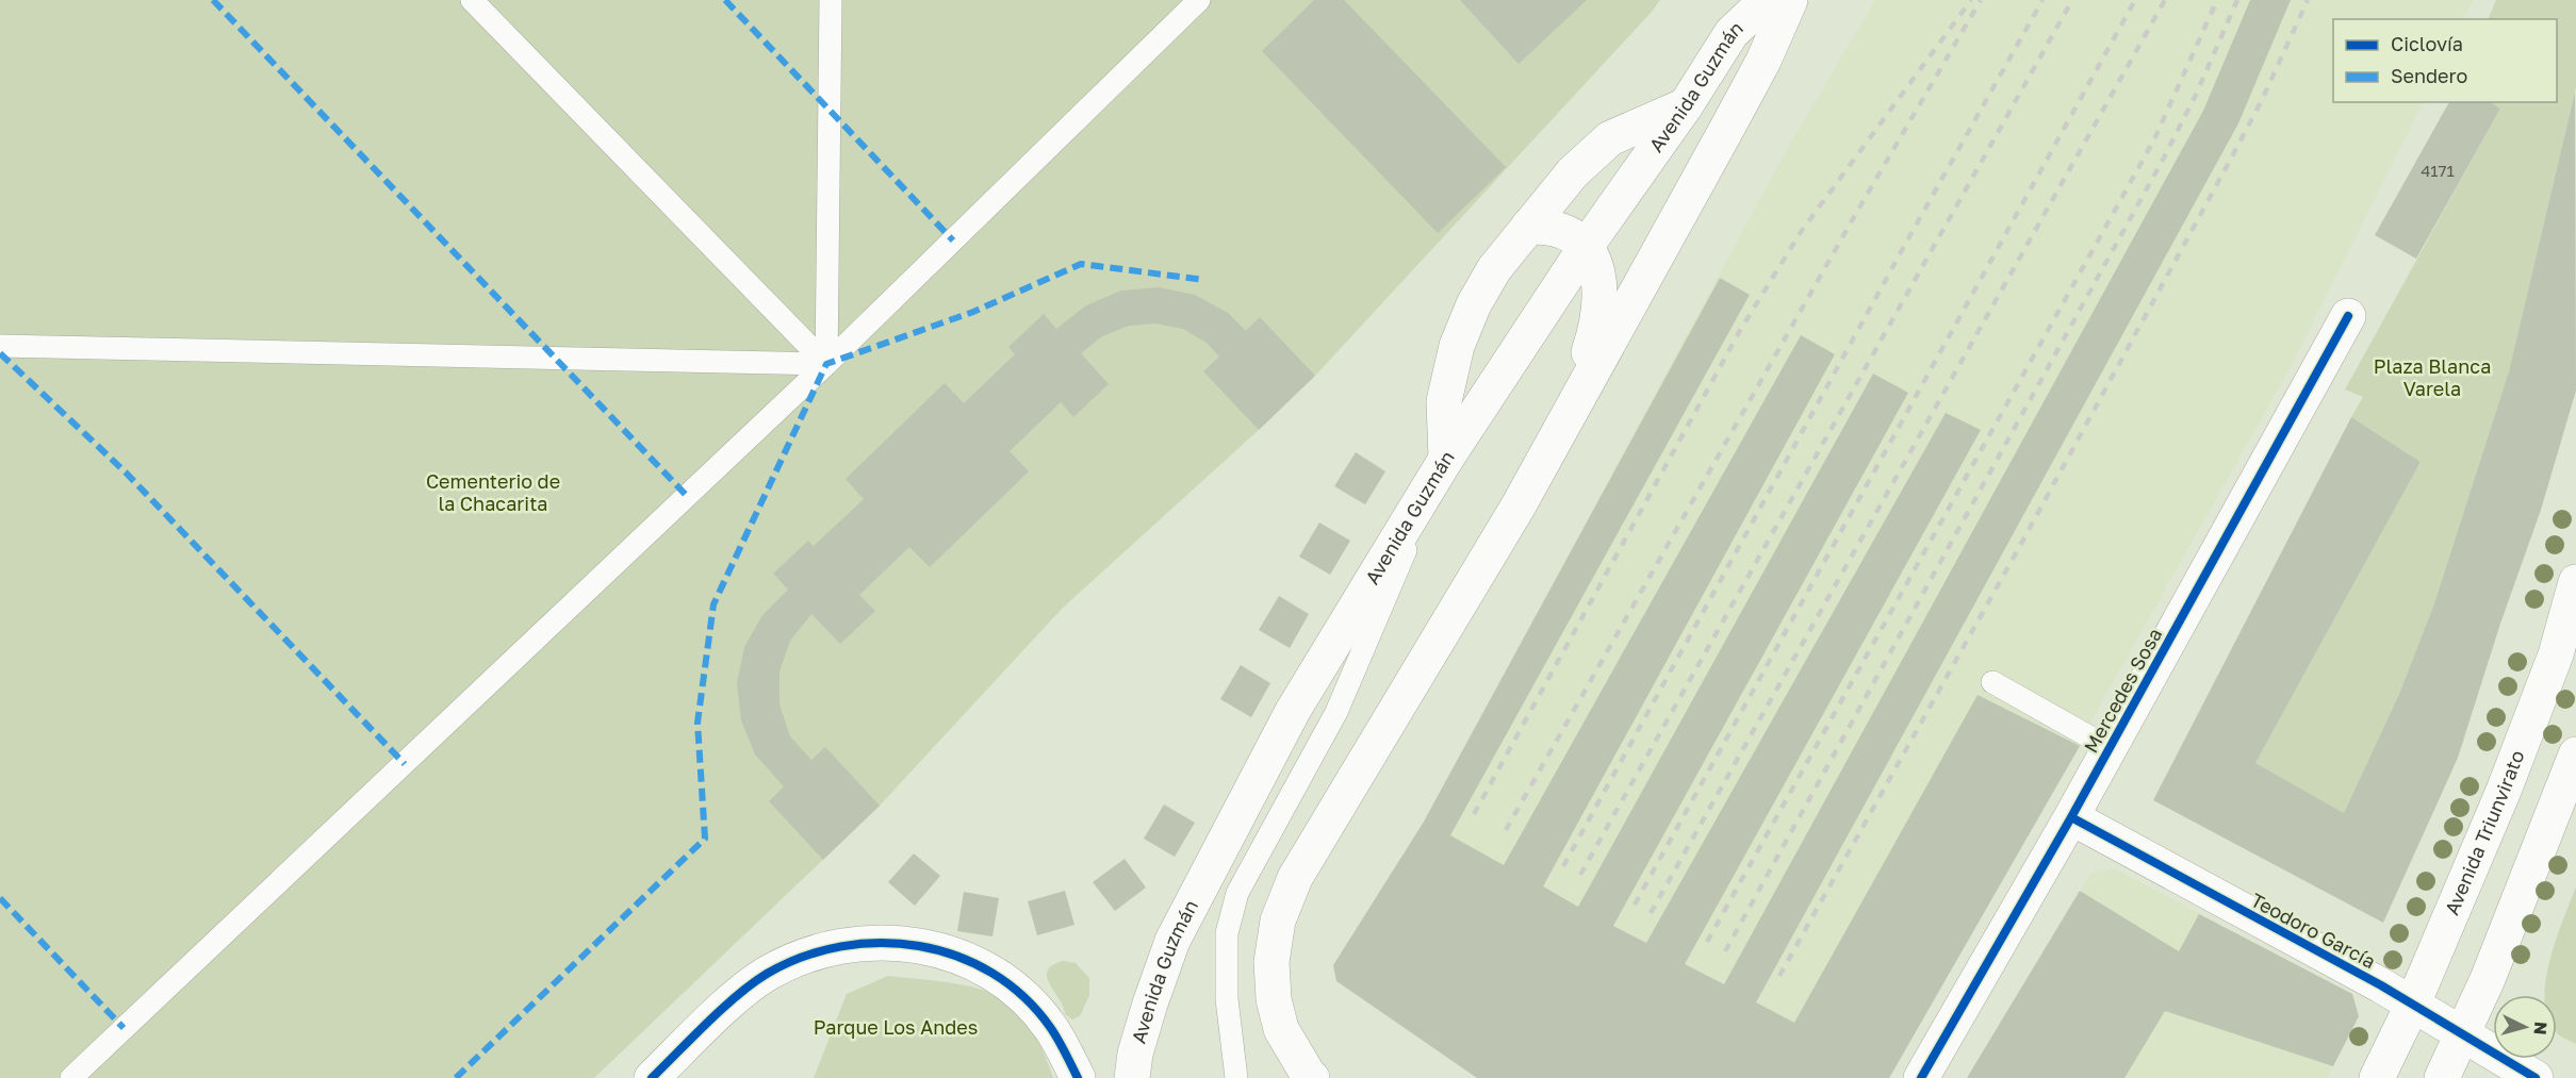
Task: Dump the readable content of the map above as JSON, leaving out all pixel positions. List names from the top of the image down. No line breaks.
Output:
{"streets":{"main road":["Avenida Guzmán","Mercedes Sosa","Avenida Triunvirato","Teodoro García"]},"crossings":[["Mercedes Sosa","Teodoro García"],["Avenida Triunvirato","Teodoro García"]],"parks":["Plaza Blanca Varela","Cementerio de la Chacarita","Parque Los Andes"],"house_numbers":["4171"],"legend":["Ciclovía","Sendero"],"north":"right"}
